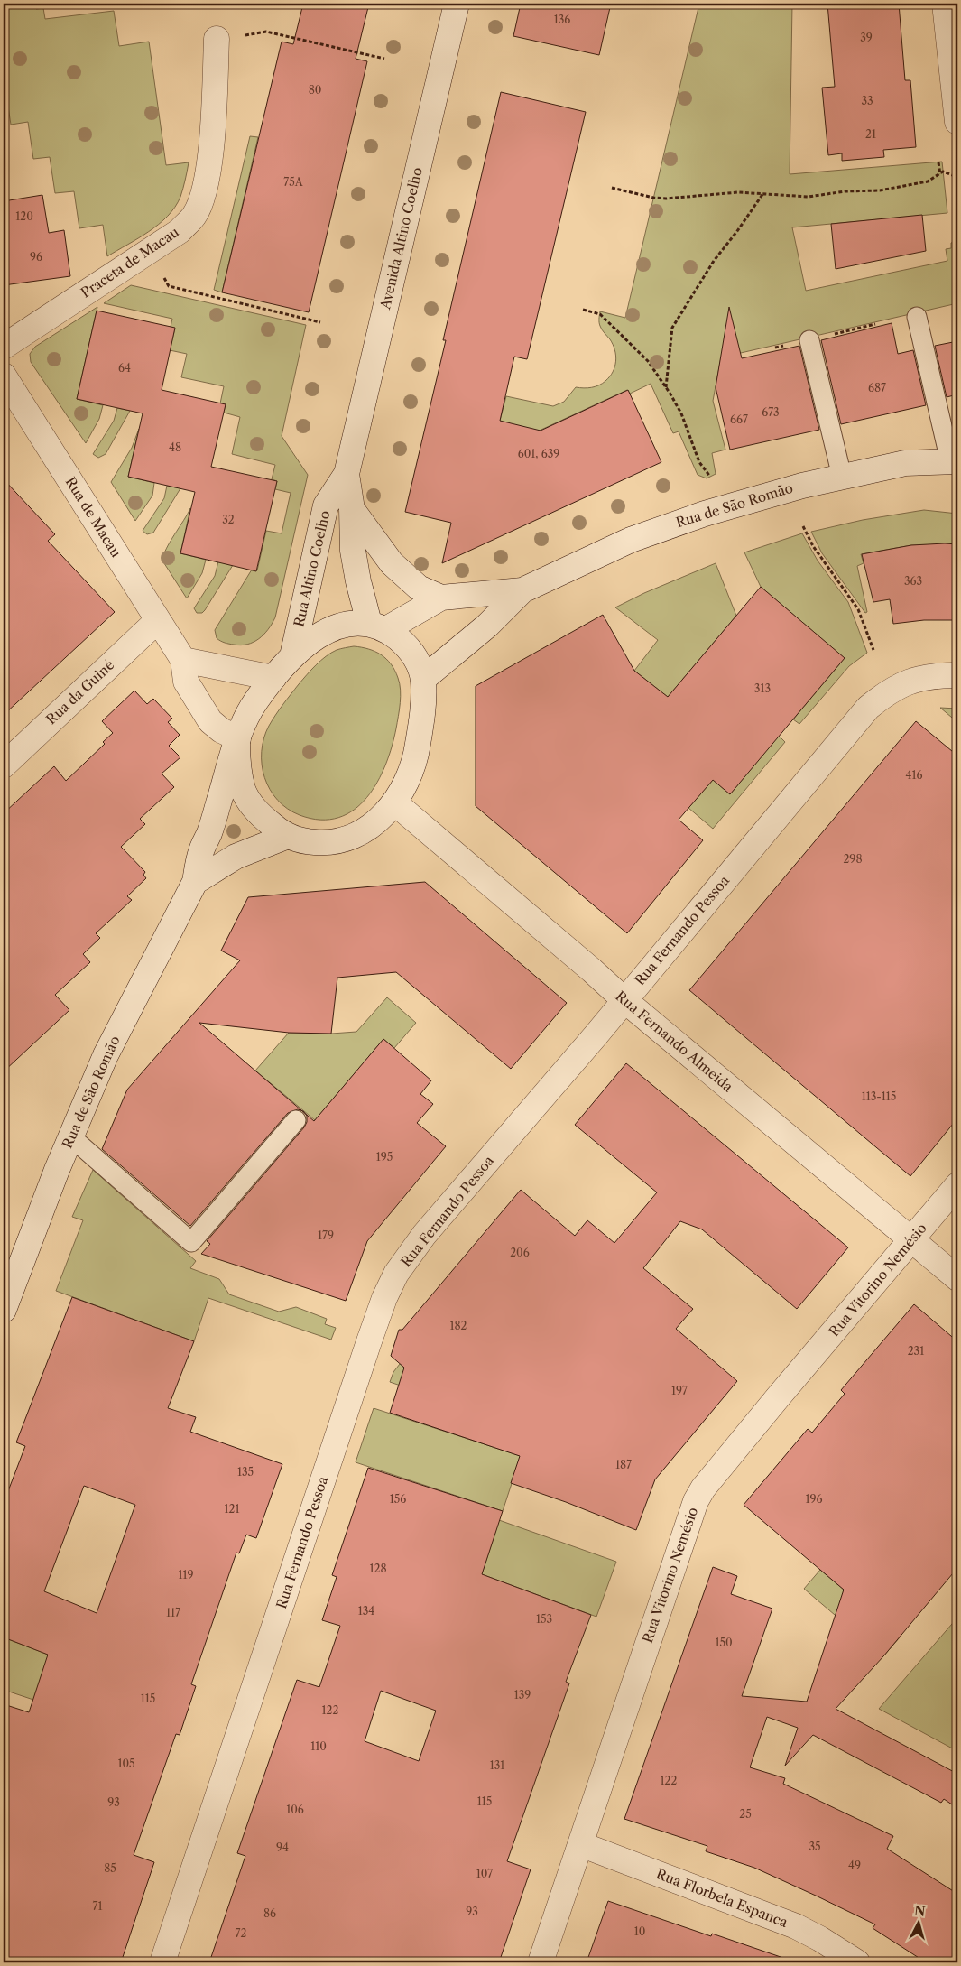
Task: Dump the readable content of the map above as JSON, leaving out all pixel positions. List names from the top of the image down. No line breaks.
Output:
{"streets":{"street":["Avenida Altino Coelho","Praceta de Macau","Rua de São Romão","Rua de Macau","Rua Altino Coelho","Rua da Guiné","Rua Fernando Pessoa","Rua Fernando Almeida","Rua Vitorino Nemésio","Rua Florbela Espanca"]},"crossings":[["Avenida Altino Coelho","Rua Altino Coelho"],["Rua de São Romão","Rua de Macau"],["Rua de São Romão","Rua Altino Coelho"],["Rua de São Romão","Rua Fernando Almeida"],["Rua de Macau","Rua da Guiné"],["Rua Fernando Pessoa","Rua Fernando Almeida"],["Rua Fernando Almeida","Rua Vitorino Nemésio"],["Rua Vitorino Nemésio","Rua Florbela Espanca"]],"house_numbers":["136","39","80","33","21","75A","120","96","64","687","673","667","48","601, 639","32","363","313","416","298","113-115","195","179","206","182","231","197","187","135","156","196","121","128","119","134","117","153","150","139","115","122","110","105","131","122","115","93","106","25","35","94","49","85","107","71","93","86","10","72"],"north":"top"}
